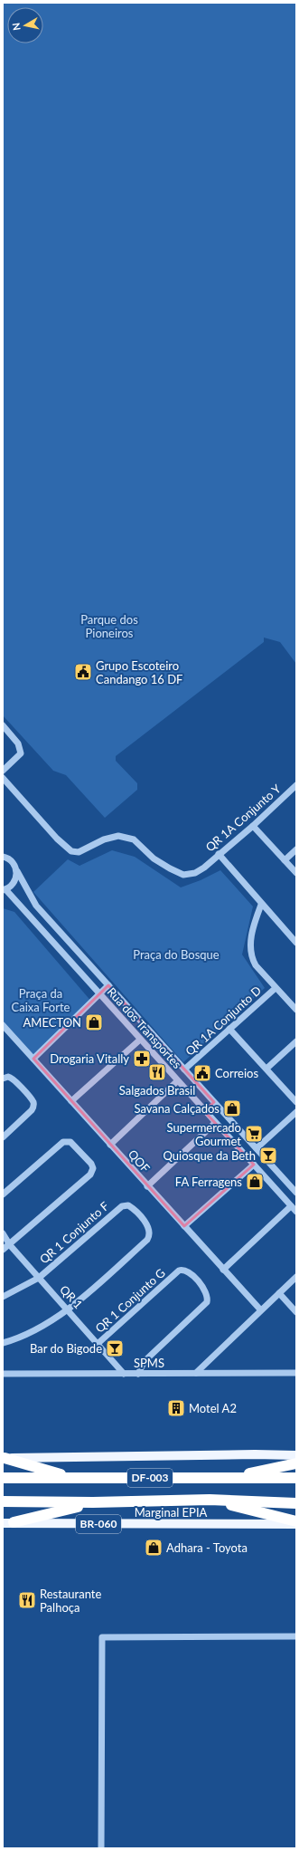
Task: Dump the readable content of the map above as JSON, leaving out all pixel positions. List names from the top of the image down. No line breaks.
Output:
{"streets":{"highway":["DF-003"],"main road":["Marginal EPIA","BR-060"],"street":["QR 1A Conjunto Y","QR 1A Conjunto D","Rua dos Transportes","QOF","QR 1 Conjunto F","QR 1","QR 1 Conjunto G","SPMS"]},"crossings":[["QR 1A Conjunto D","Rua dos Transportes"],["QR 1 Conjunto F","QR 1"],["QR 1","QR 1 Conjunto G"],["QR 1","SPMS"],["QR 1 Conjunto G","SPMS"]],"parks":["Parque dos Pioneiros","Praça do Bosque","Praça da Caixa Forte"],"places":{"public building":["Grupo Escoteiro Candango 16 DF","Correios"],"shop":["AMECTON","Savana Calçados","FA Ferragens","Adhara - Toyota"],"pharmacy":["Drogaria Vitally"],"restaurant":["Salgados Brasil","Restaurante Palhoça"],"supermarket":["Supermercado Gourmet"],"bar":["Quiosque da Beth","Bar do Bigode"],"building":["Motel A2"]},"north":"left"}
